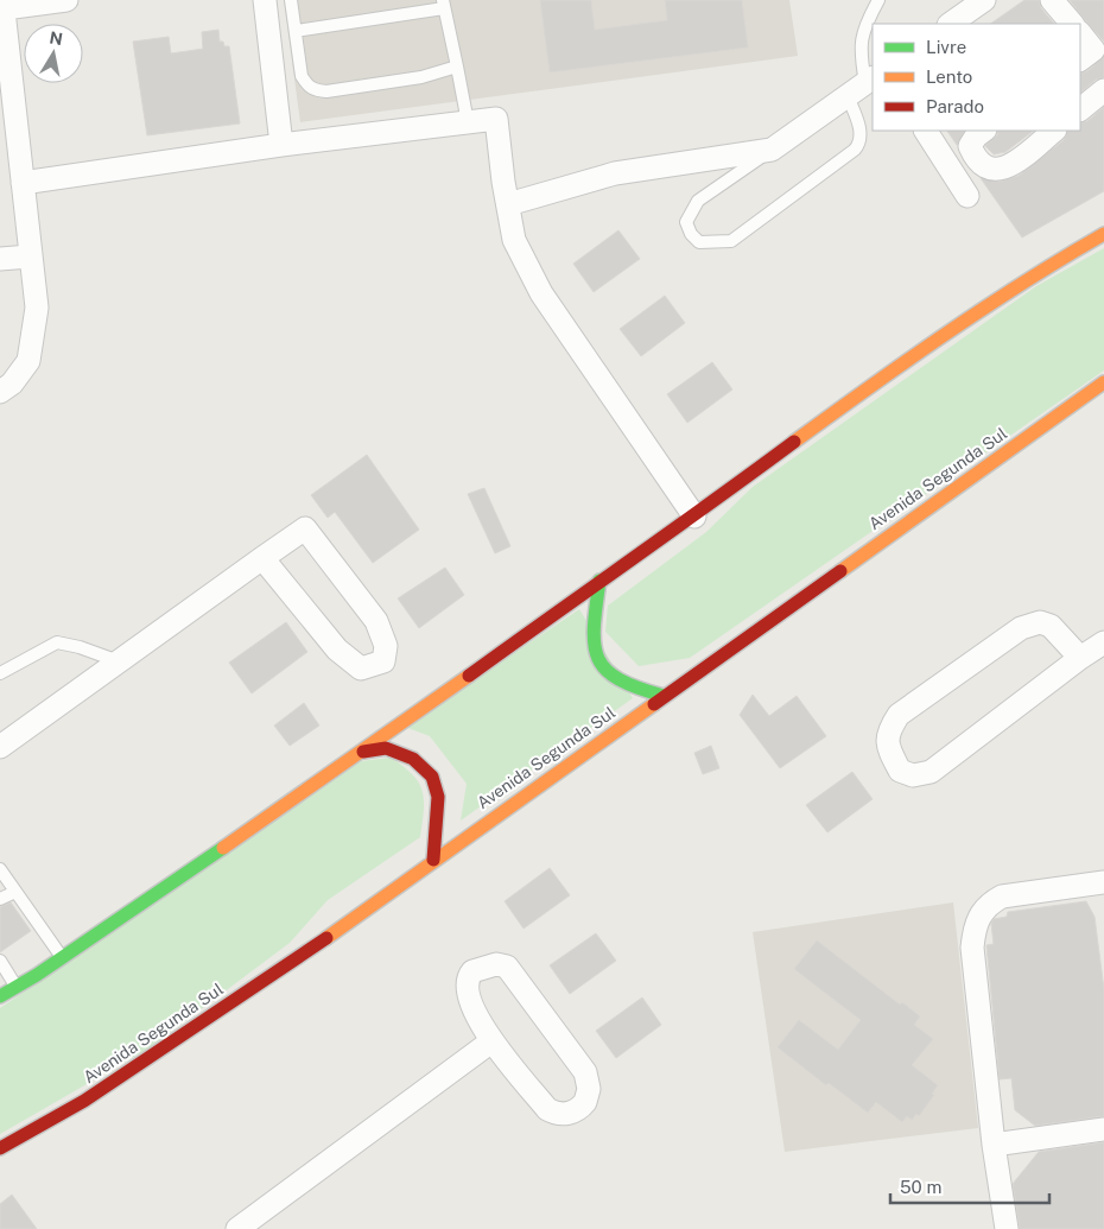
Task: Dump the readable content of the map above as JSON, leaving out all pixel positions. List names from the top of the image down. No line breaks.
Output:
{"streets":{"main road":["Avenida Segunda Sul"]},"legend":["Livre","Lento","Parado"],"scale_bar":"50 m","north":"top"}
